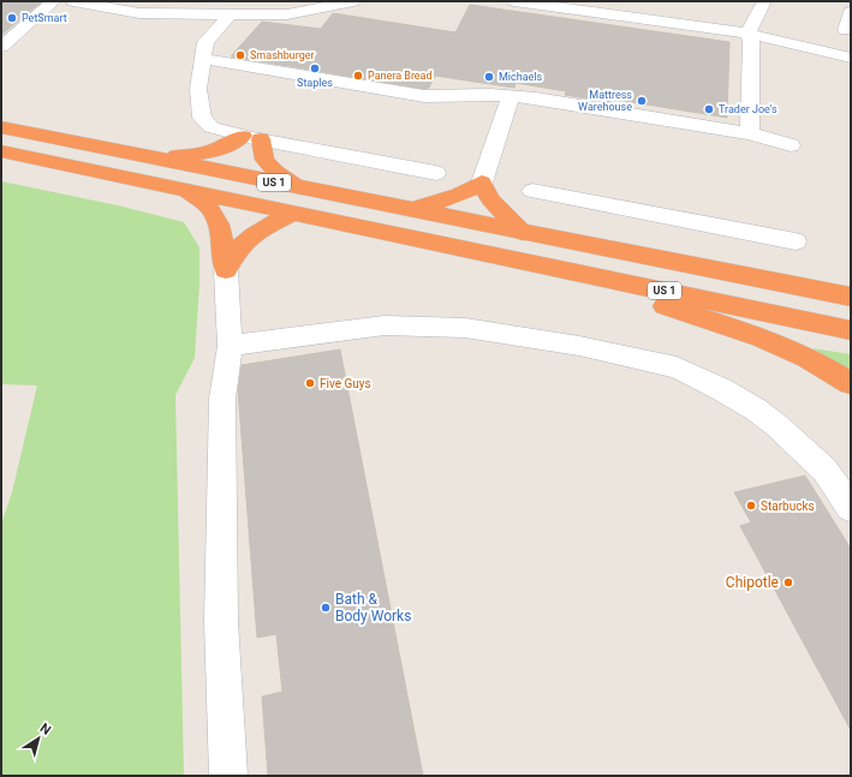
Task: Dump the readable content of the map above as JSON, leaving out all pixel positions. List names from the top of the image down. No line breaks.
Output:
{"streets":{"highway":["US 1"]},"places":["PetSmart","Smashburger","Staples","Panera Bread","Michaels","Mattress Warehouse","Trader Joe's","Five Guys","Starbucks","Chipotle","Bath & Body Works"],"north":"top right"}
